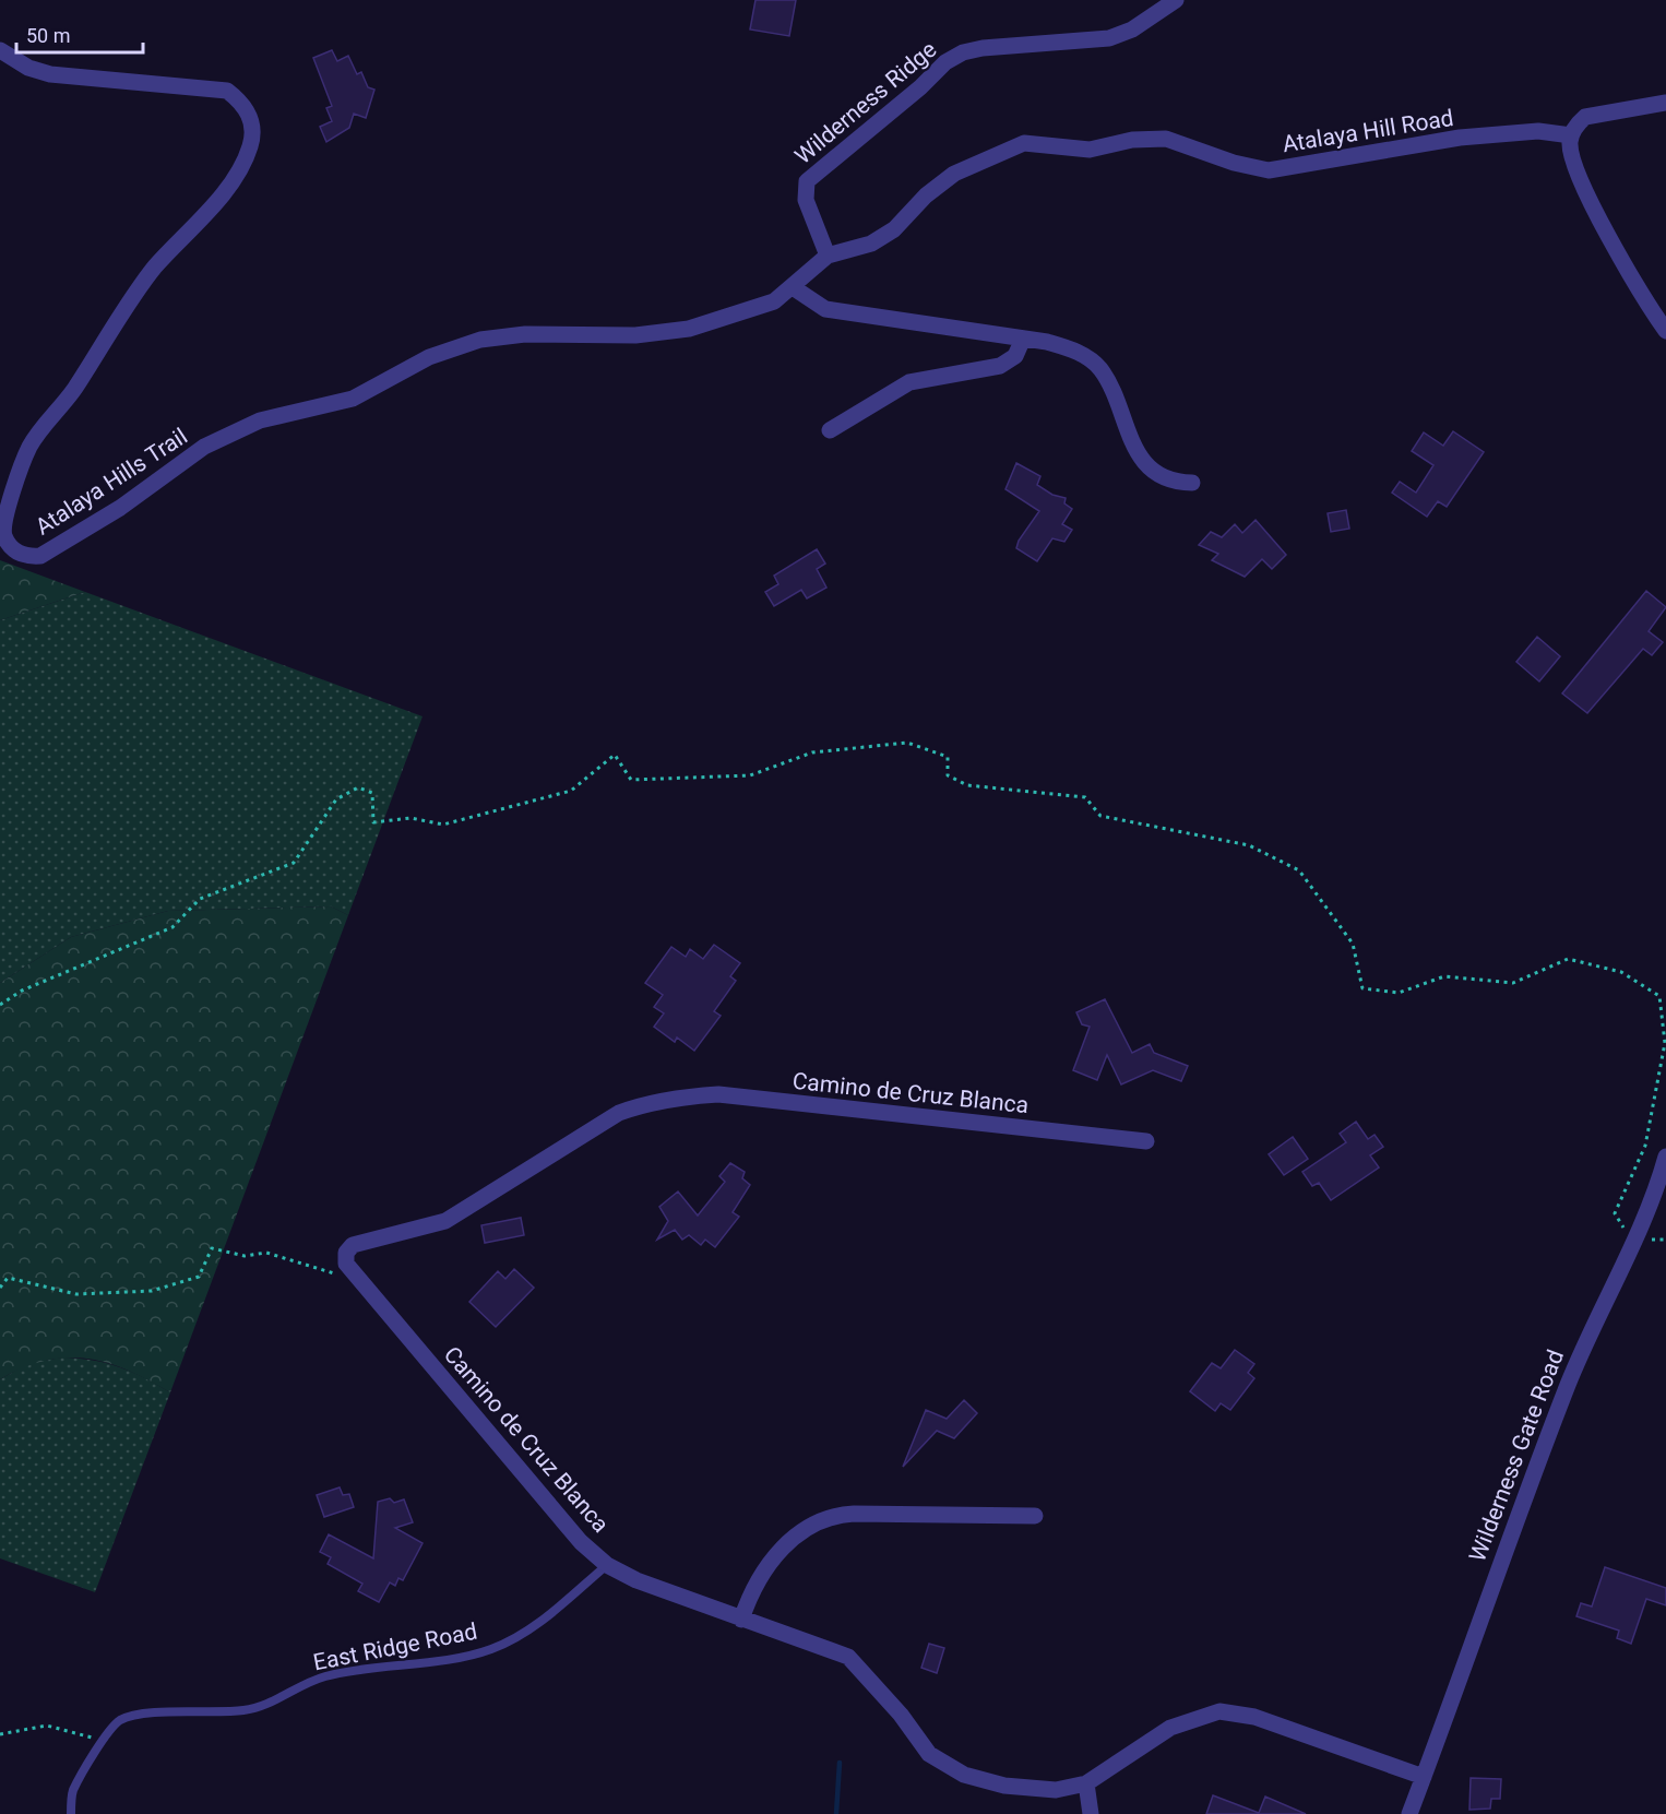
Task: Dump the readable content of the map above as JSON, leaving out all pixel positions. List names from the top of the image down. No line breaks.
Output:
{"streets":{"street":["Wilderness Ridge","Atalaya Hill Road","Atalaya Hills Trail","Camino de Cruz Blanca","Wilderness Gate Road"],"lane":["East Ridge Road"]},"crossings":[["Wilderness Ridge","Atalaya Hill Road"],["Atalaya Hill Road","Atalaya Hills Trail"],["Camino de Cruz Blanca","Wilderness Gate Road"],["Camino de Cruz Blanca","East Ridge Road"]],"scale_bar":"50 m"}
